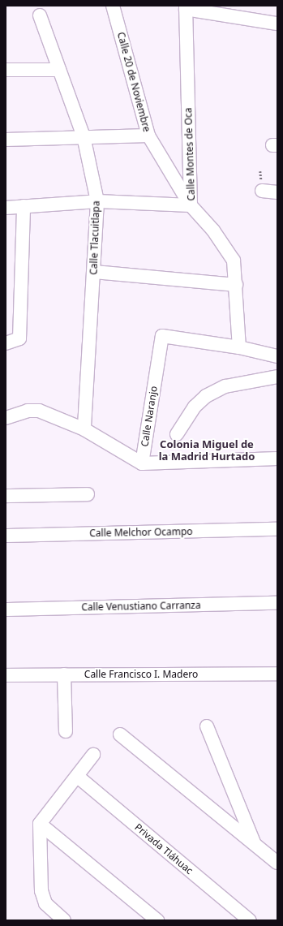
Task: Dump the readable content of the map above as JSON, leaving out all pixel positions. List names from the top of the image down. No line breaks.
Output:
{"streets":{"street":["Calle 20 de Noviembre","Calle Montes de Oca","Calle Tlacuitlapa","Calle Naranjo","Calle Melchor Ocampo","Calle Venustiano Carranza","Calle Francisco I. Madero","Privada Tláhuac"]},"crossings":[["Calle 20 de Noviembre","Calle Montes de Oca"],["Calle Montes de Oca","Calle Naranjo"],["Calle Tlacuitlapa","Calle Naranjo"]],"districts":["Colonia Miguel de la Madrid Hurtado"]}
